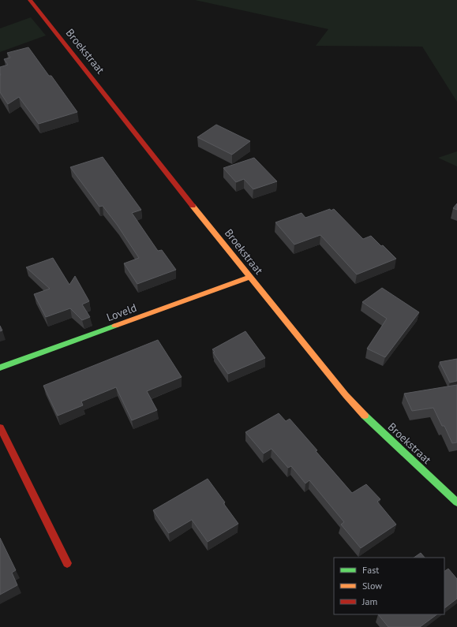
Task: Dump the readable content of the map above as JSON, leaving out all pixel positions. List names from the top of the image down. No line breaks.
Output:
{"streets":{"street":["Broekstraat","Loveld"]},"crossings":[["Broekstraat","Loveld"]],"legend":["Fast","Slow","Jam"]}
